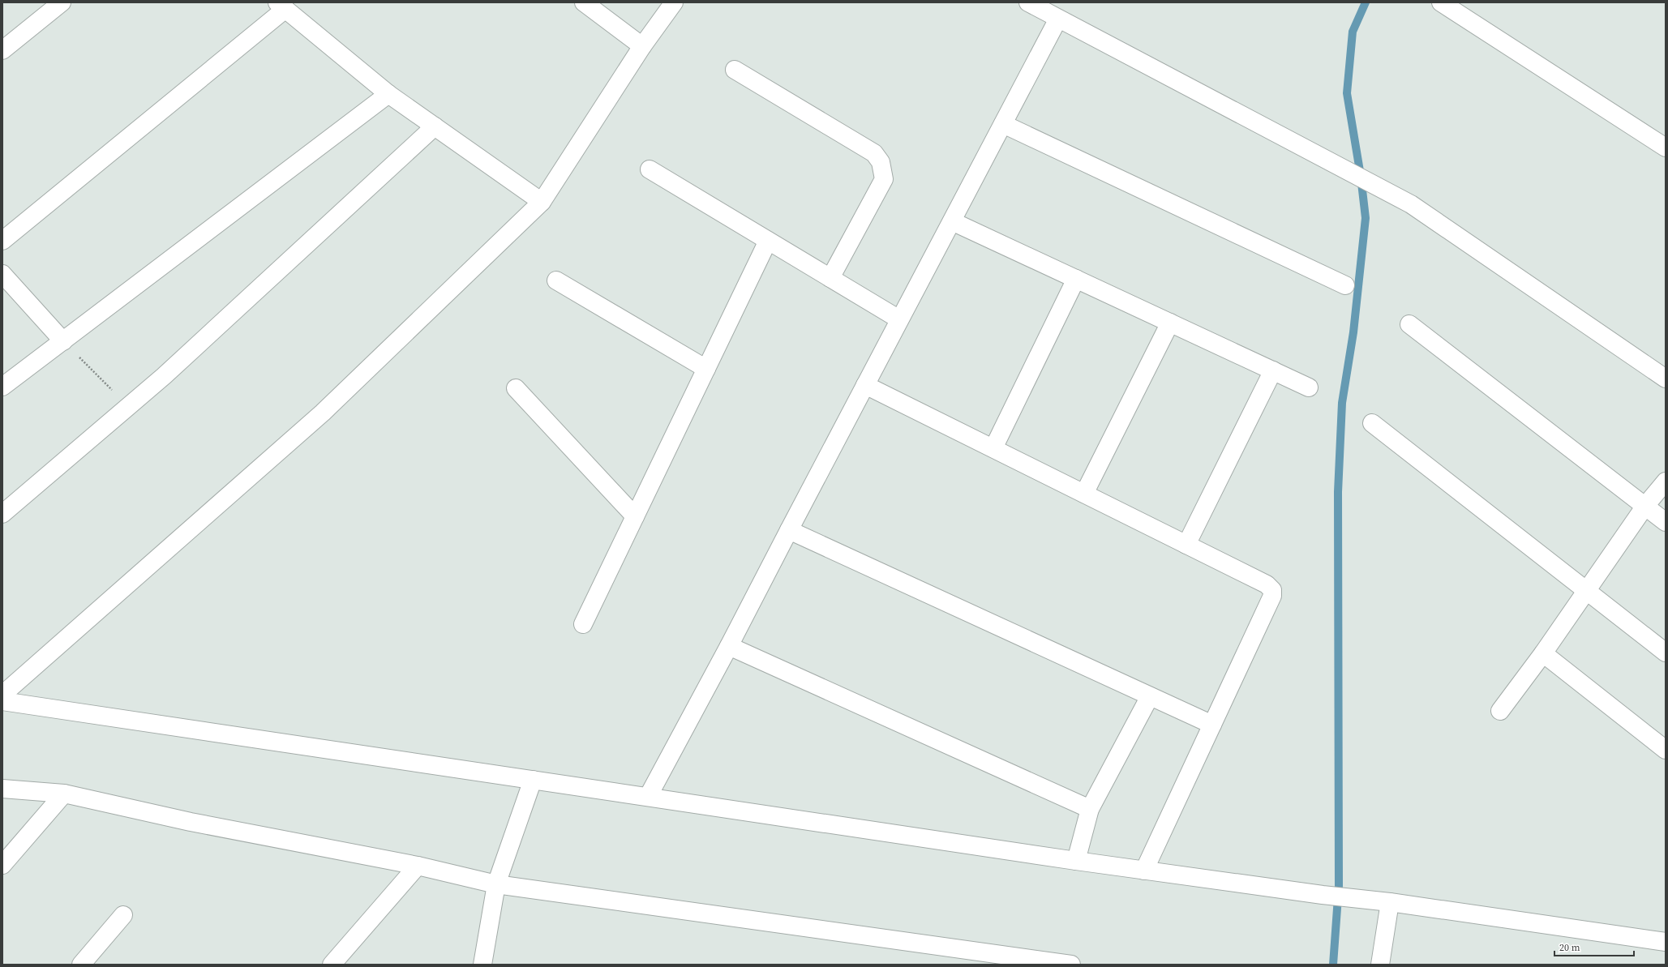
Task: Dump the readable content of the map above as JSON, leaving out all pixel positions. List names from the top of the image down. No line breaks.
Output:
{"scale_bar":"20 m"}
